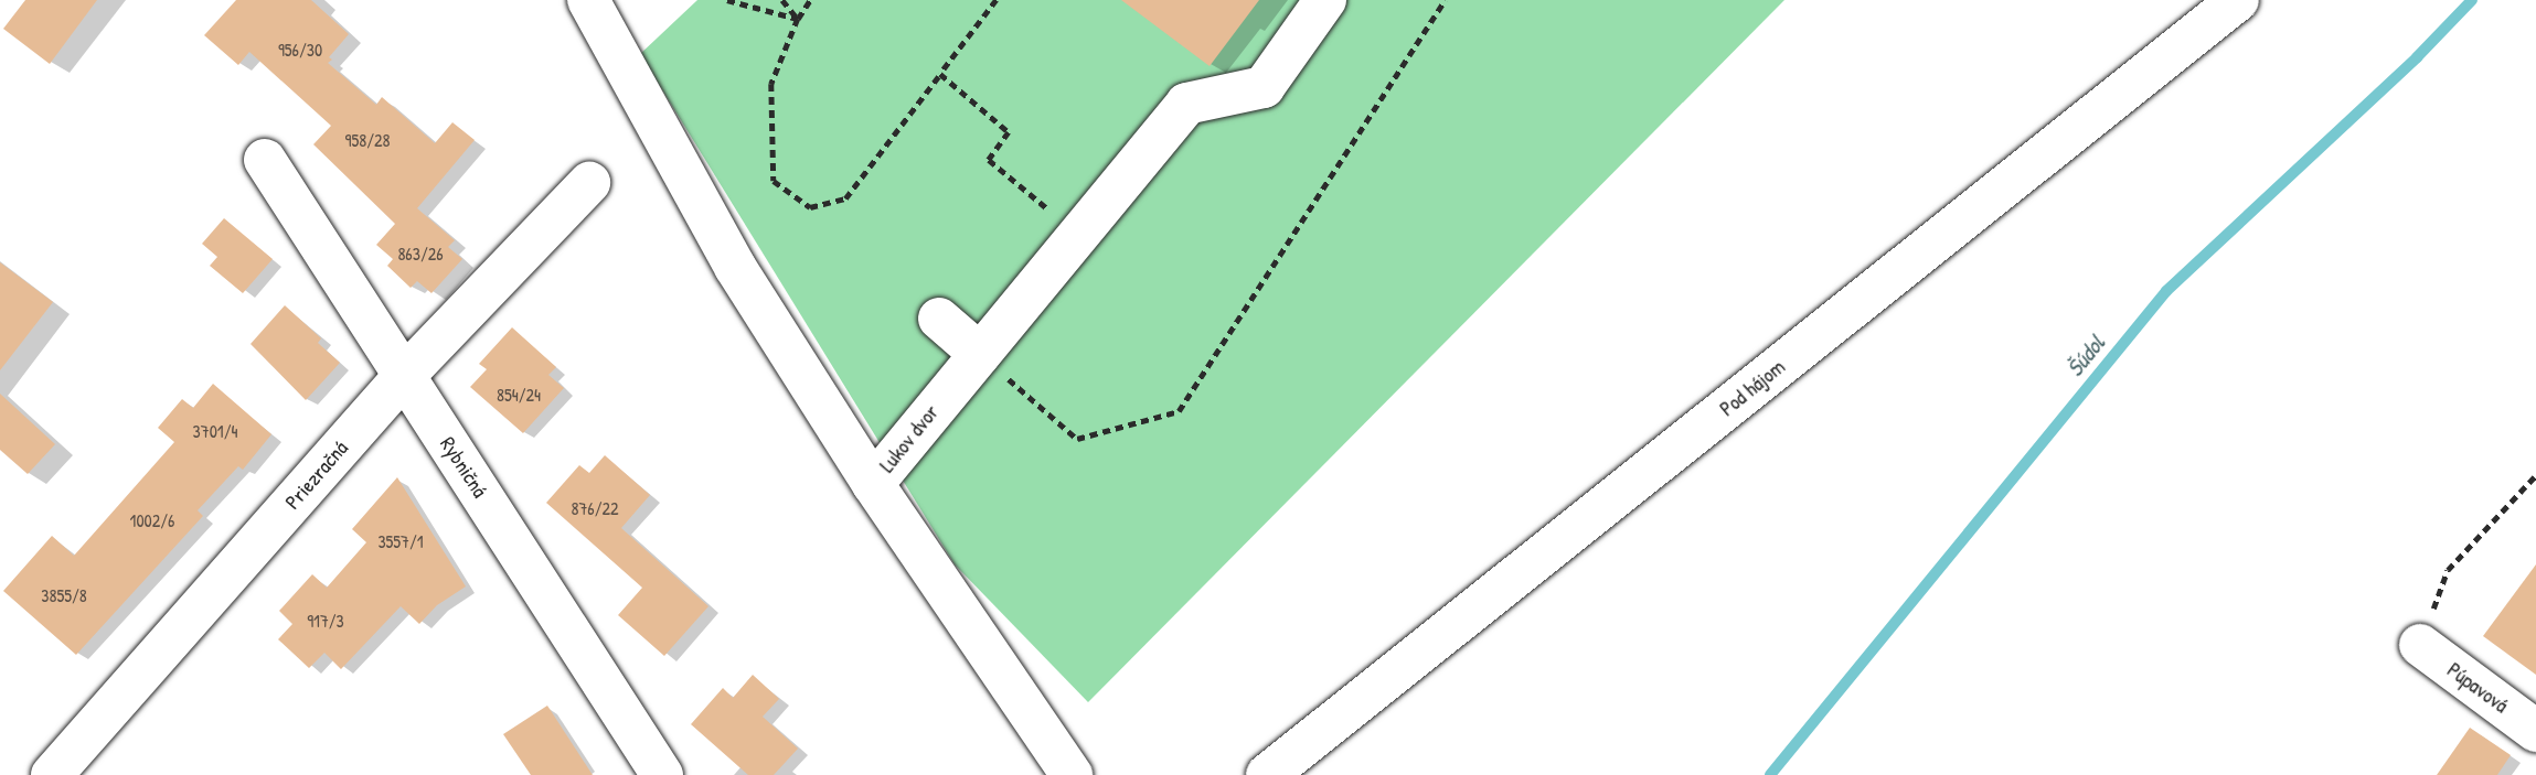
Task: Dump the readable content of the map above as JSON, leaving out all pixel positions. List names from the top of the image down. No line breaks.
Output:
{"streets":{"street":["Pod hájom","Lukov dvor","Rybničná","Priezračná","Púpavová"]},"crossings":[["Rybničná","Priezračná"]],"water":["Šúdol"],"house_numbers":["956/30","958/28","863/26","854/24","3701/4","876/22","1002/6","3557/1","3855/8","917/3"]}
